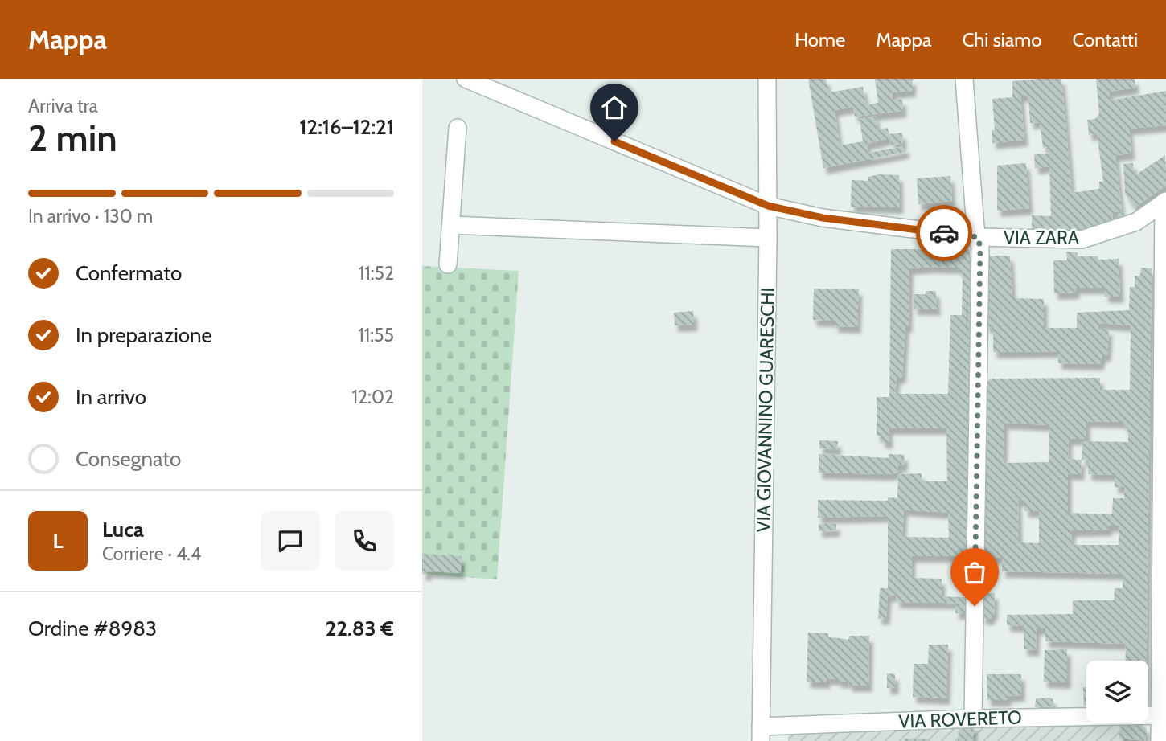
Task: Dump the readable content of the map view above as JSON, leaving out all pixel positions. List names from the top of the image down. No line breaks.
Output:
{"streets":{"street":["VIA ZARA","VIA GIOVANNINO GUARESCHI","VIA ROVERETO"]},"crossings":[["VIA ZARA","VIA GIOVANNINO GUARESCHI"],["VIA GIOVANNINO GUARESCHI","VIA ROVERETO"]],"page":{"header":"Mappa","nav":["Home","Mappa","Chi siamo","Contatti"],"heading":["2 min","Arriva tra","12:16–12:21"],"panel":["Luca","Corriere · 4.4","Ordine #8983","22.83 €"],"bar":"In arrivo · 130 m","list":[["Confermato","11:52"],["In preparazione","11:55"],["In arrivo","12:02"],"Consegnato"],"round":"L"}}
